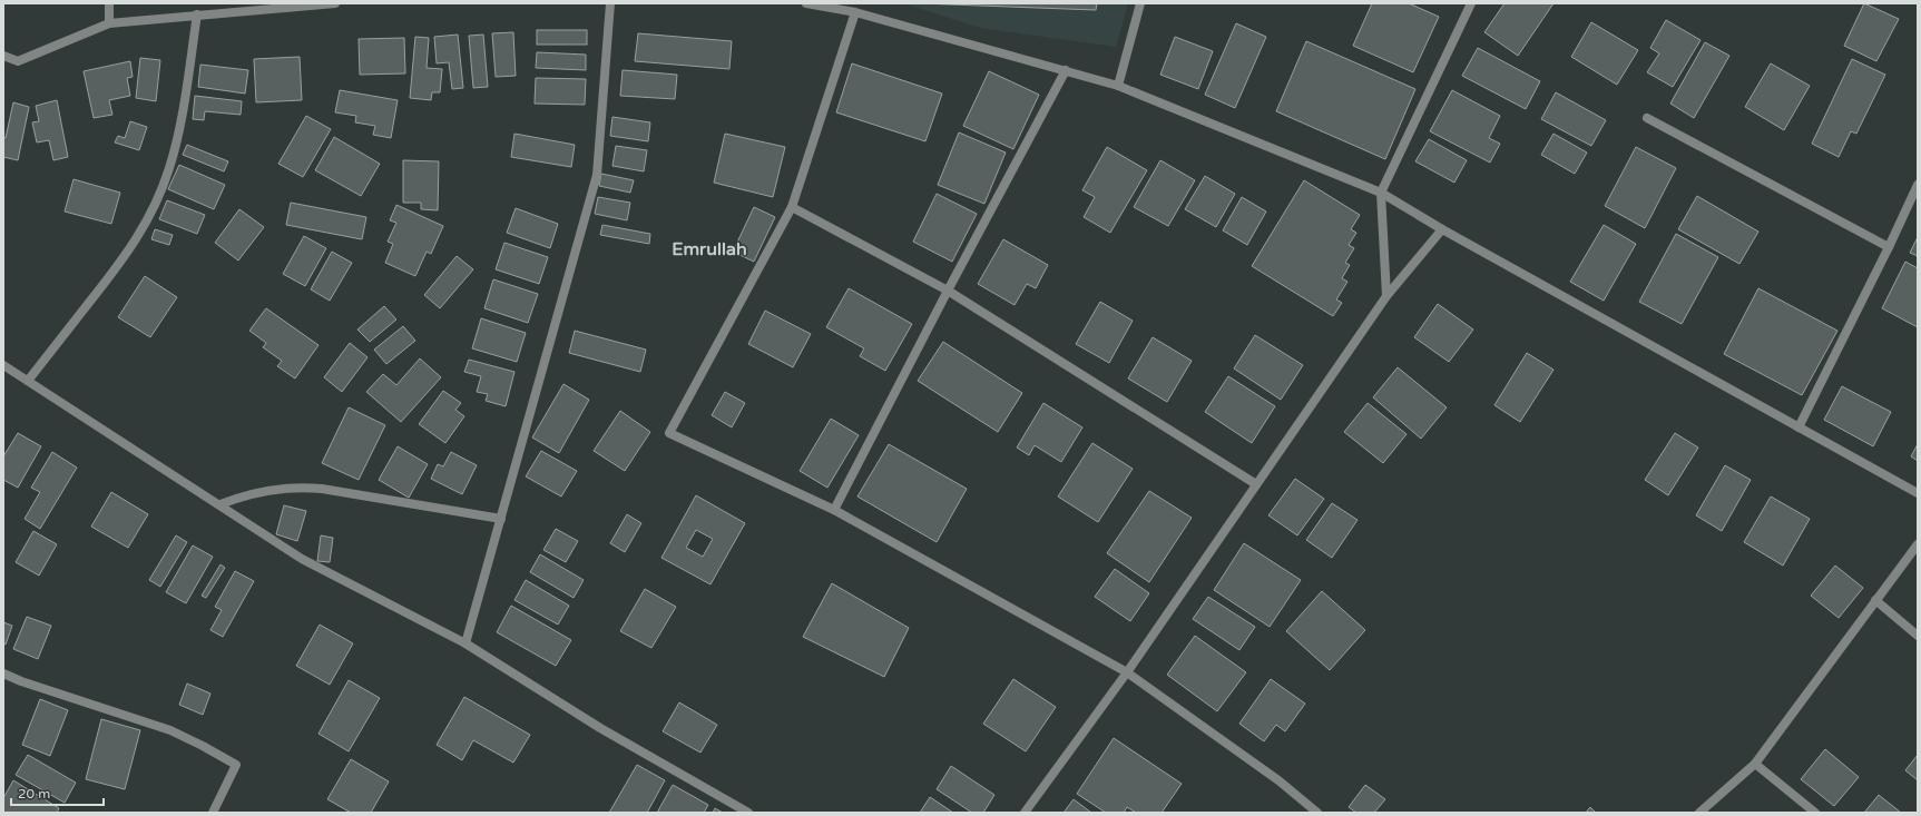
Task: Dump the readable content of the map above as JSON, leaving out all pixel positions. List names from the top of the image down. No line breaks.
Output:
{"districts":["Emrullah"],"scale_bar":"20 m"}
